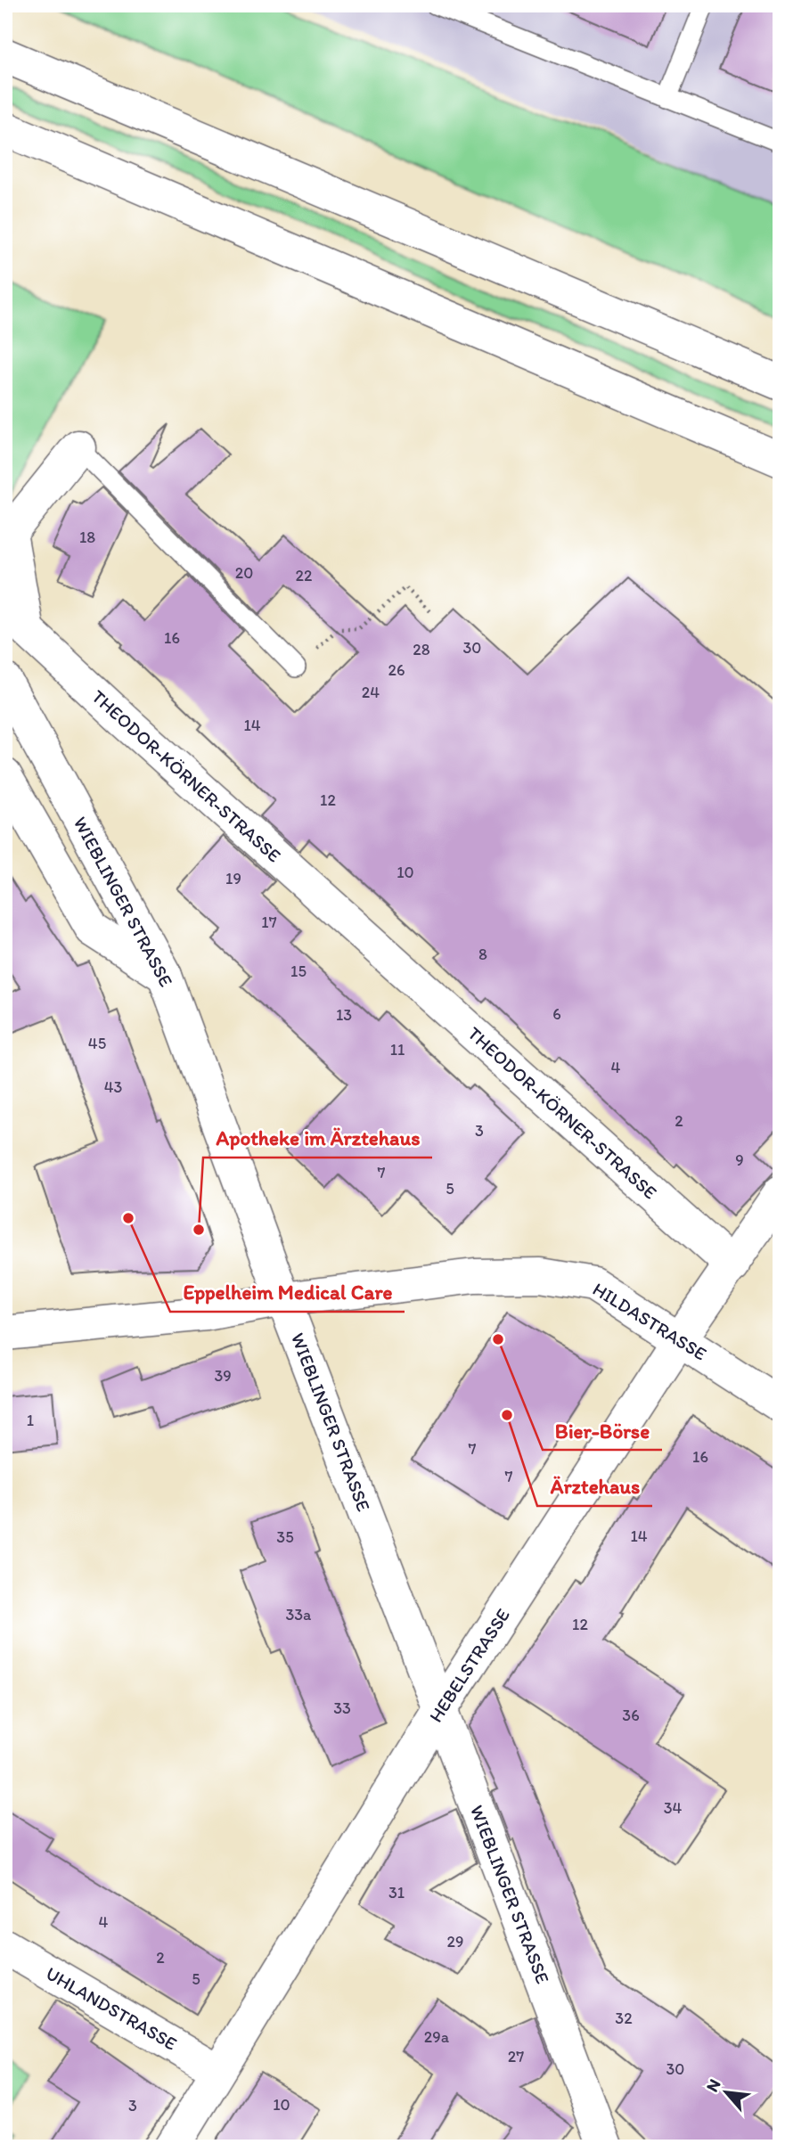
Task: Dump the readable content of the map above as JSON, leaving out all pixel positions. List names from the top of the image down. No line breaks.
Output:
{"streets":{"main road":["THEODOR-KÖRNER-STRASSE","WIEBLINGER STRASSE","HILDASTRASSE","HEBELSTRASSE","UHLANDSTRASSE"]},"crossings":[["THEODOR-KÖRNER-STRASSE","HEBELSTRASSE"],["WIEBLINGER STRASSE","HILDASTRASSE"],["WIEBLINGER STRASSE","HEBELSTRASSE"],["HILDASTRASSE","HEBELSTRASSE"],["HEBELSTRASSE","UHLANDSTRASSE"]],"places":["Eppelheim Medical Care","Apotheke im Ärztehaus","Bier-Börse","Ärztehaus"],"house_numbers":["18","20","22","16","30","28","26","24","14","12","10","19","17","8","15","6","13","45","11","4","43","2","3","9","7","5","39","1","7","16","7","14","35","33a","12","33","36","34","31","4","29","2","5","32","29a","27","30","10","3"],"north":"top left"}
